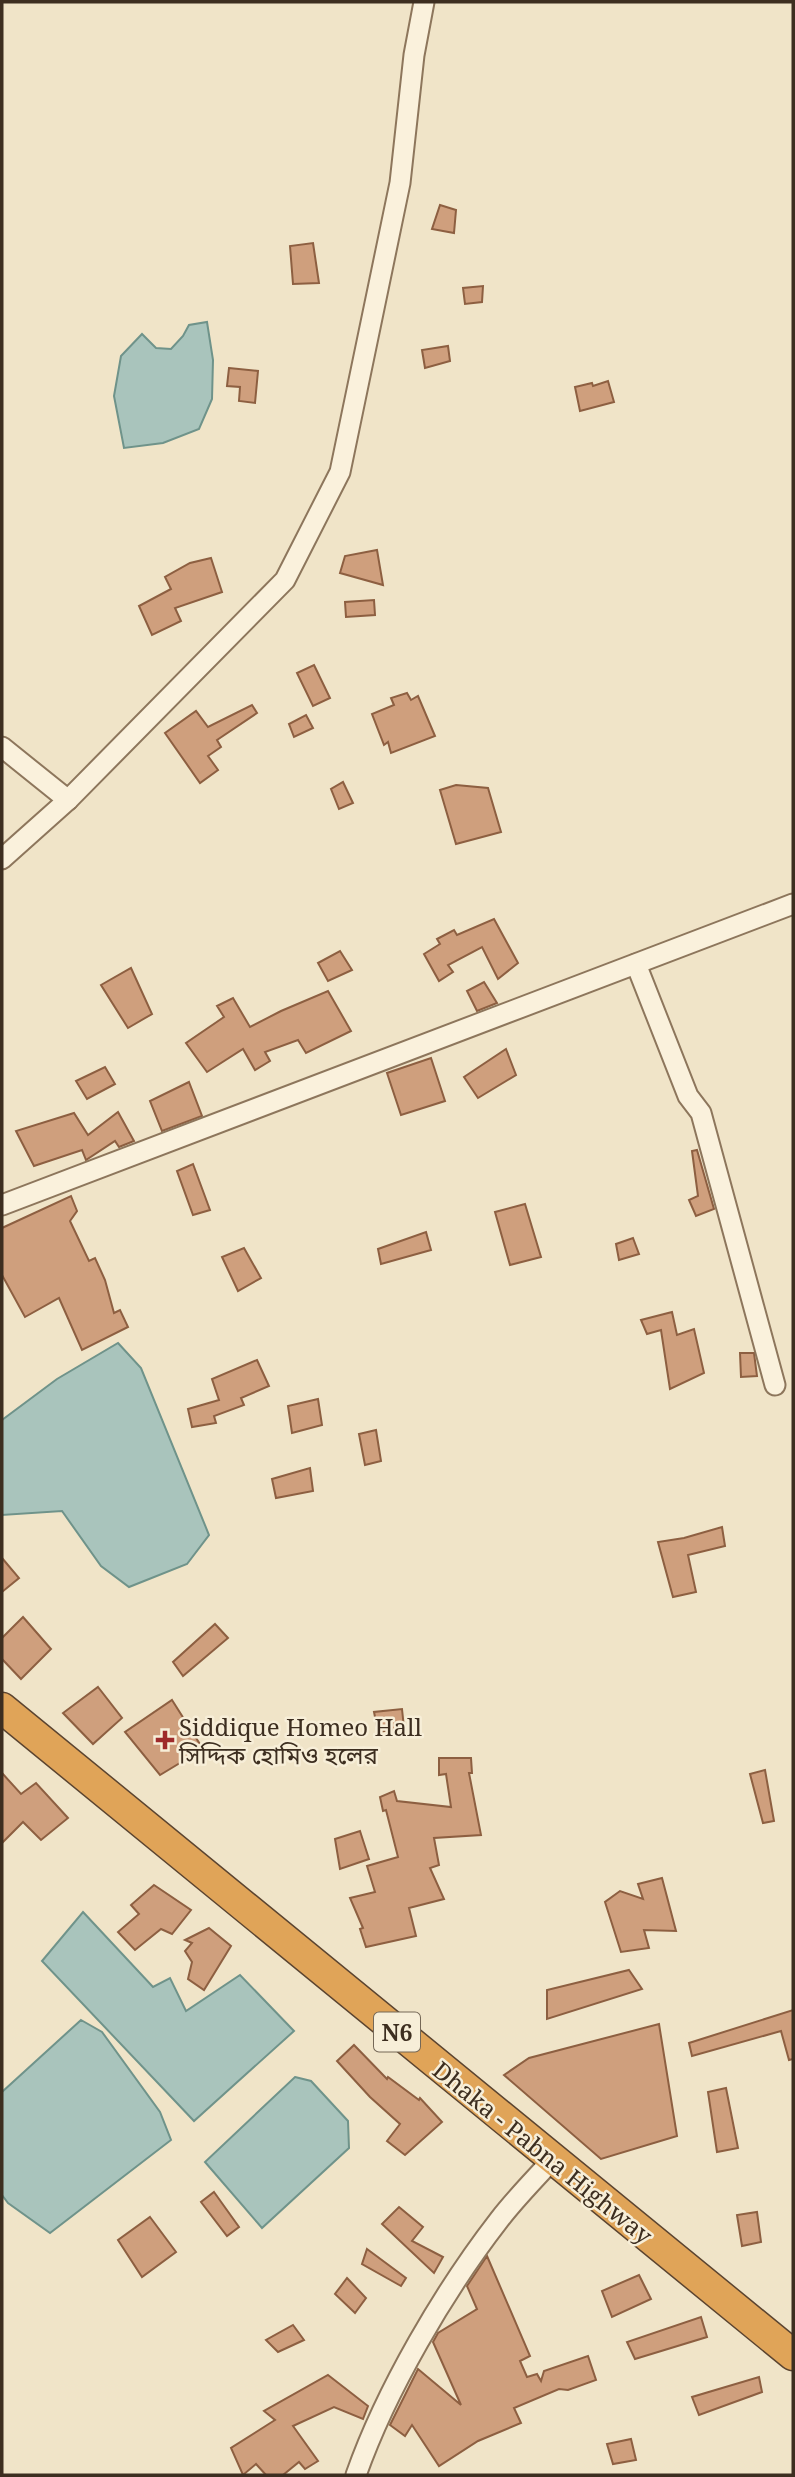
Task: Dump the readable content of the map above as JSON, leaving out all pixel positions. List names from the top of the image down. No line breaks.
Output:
{"streets":{"highway":["N6","Dhaka - Pabna Highway"]},"places":{"health":["Siddique Homeo Hall সিদ্দিক হোমিও হলের"]}}
